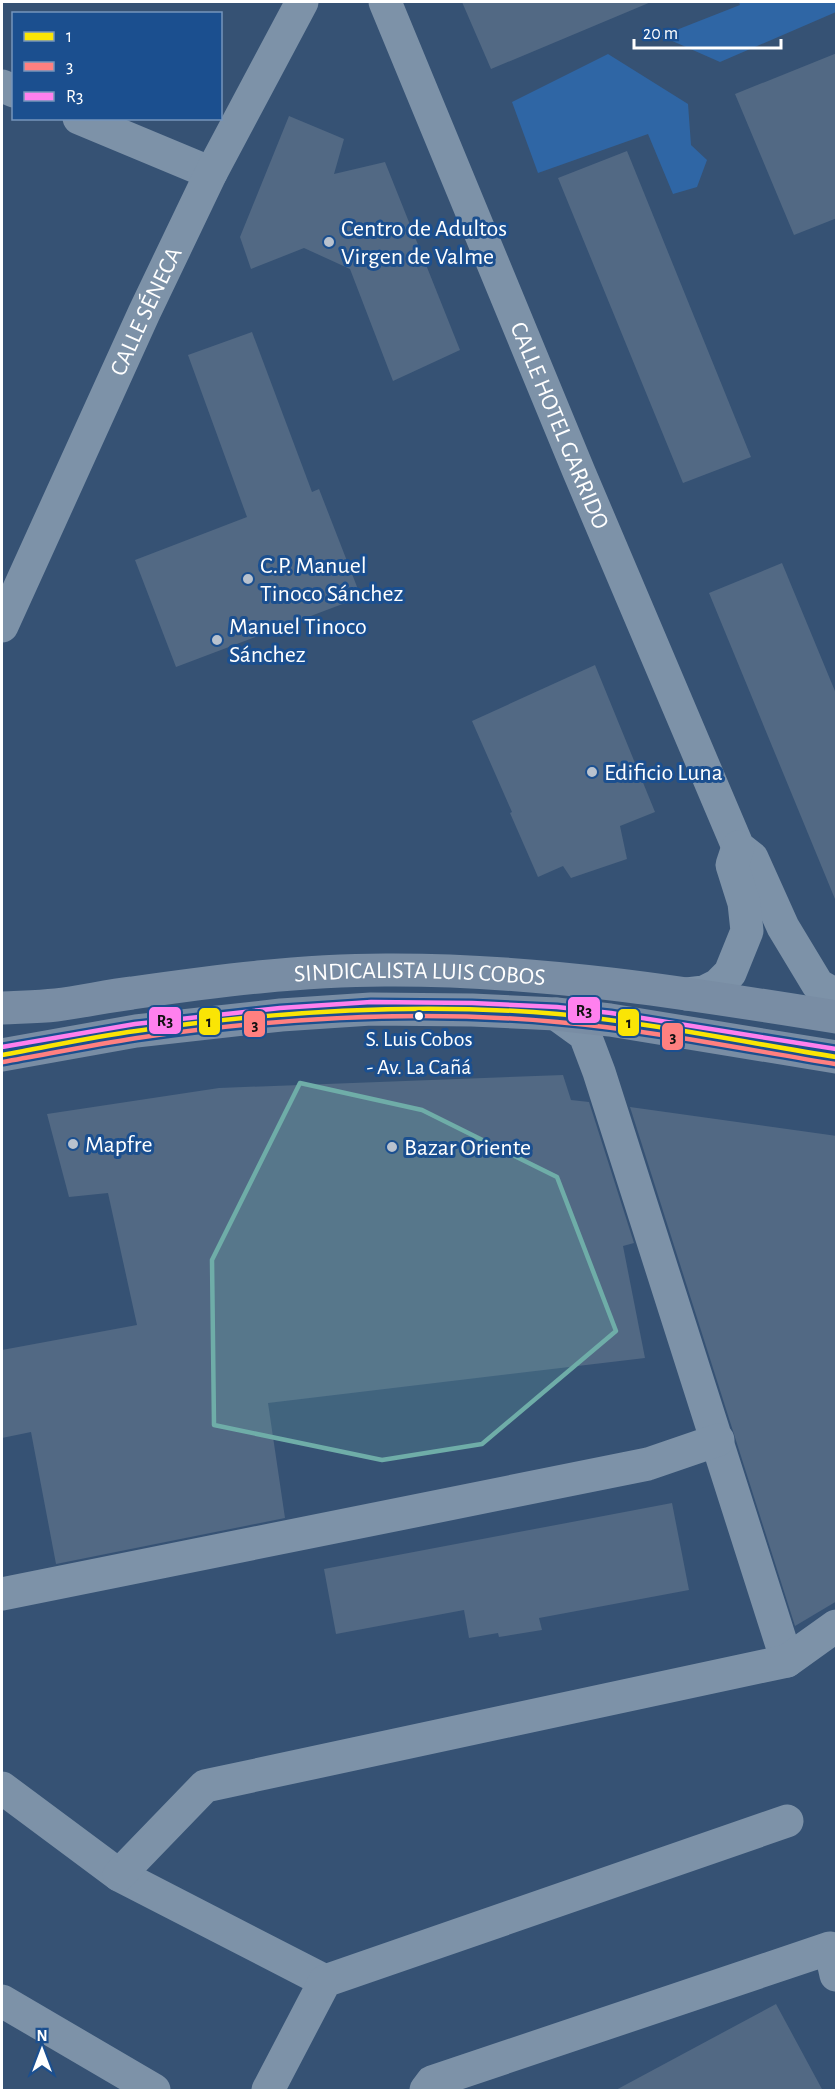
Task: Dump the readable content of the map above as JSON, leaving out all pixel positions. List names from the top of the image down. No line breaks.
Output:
{"streets":{"main road":["SINDICALISTA LUIS COBOS"],"street":["CALLE SÉNECA","CALLE HOTEL GARRIDO"]},"crossings":[["CALLE HOTEL GARRIDO","SINDICALISTA LUIS COBOS"]],"places":["Centro de Adultos Virgen de Valme","C.P. Manuel Tinoco Sánchez","Manuel Tinoco Sánchez","Edificio Luna","S. Luis Cobos - Av. La Cañá","Mapfre","Bazar Oriente"],"lines":["transit line R3","transit line 1","transit line 3"],"legend":["1","3","R3"],"scale_bar":"20 m","north":"top"}
